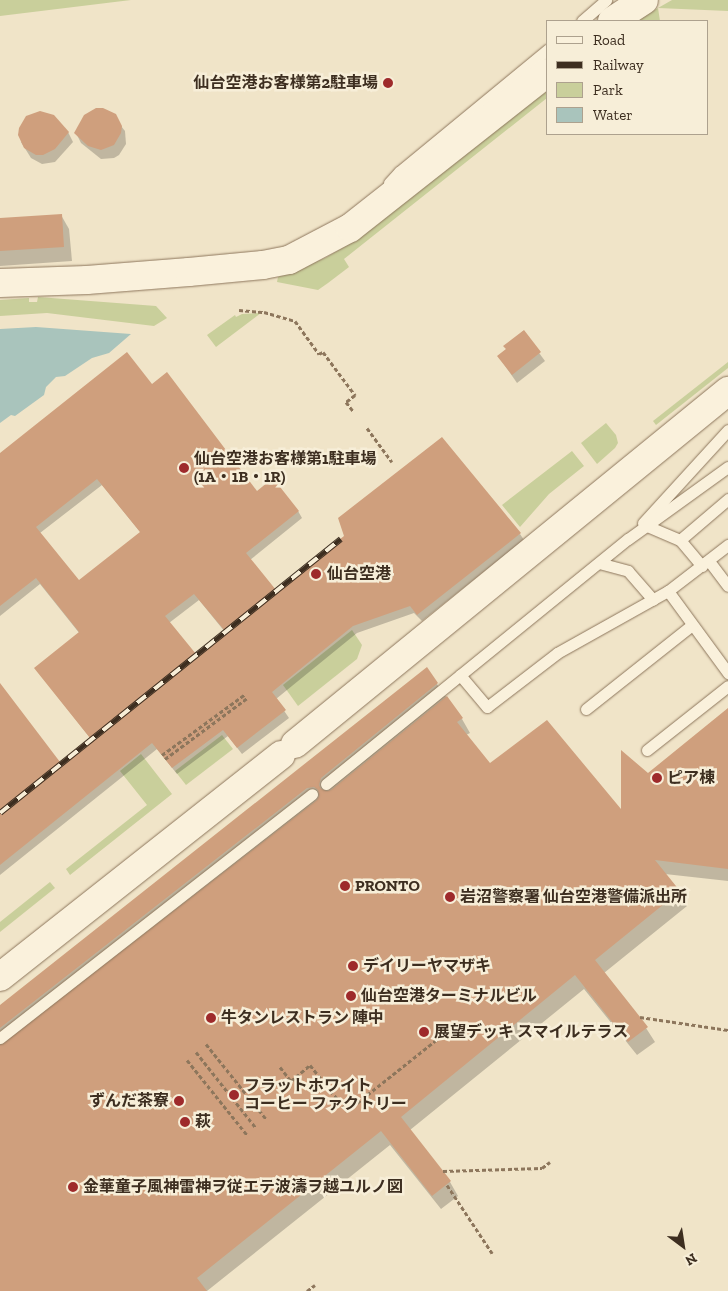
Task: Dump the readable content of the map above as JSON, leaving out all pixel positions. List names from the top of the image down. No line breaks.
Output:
{"places":["仙台空港お客様第2駐車場","仙台空港お客様第1駐車場 (1A・1B・1R)","仙台空港","ピア棟","PRONTO","岩沼警察署 仙台空港警備派出所","デイリーヤマザキ","仙台空港ターミナルビル","牛タンレストラン 陣中","展望デッキ スマイルテラス","フラットホワイト コーヒー ファクトリー","ずんだ茶寮","萩","金華童子風神雷神ヲ従エテ波濤ヲ越ユルノ図"],"legend":["Road","Railway","Park","Water"],"north":"bottom right"}
